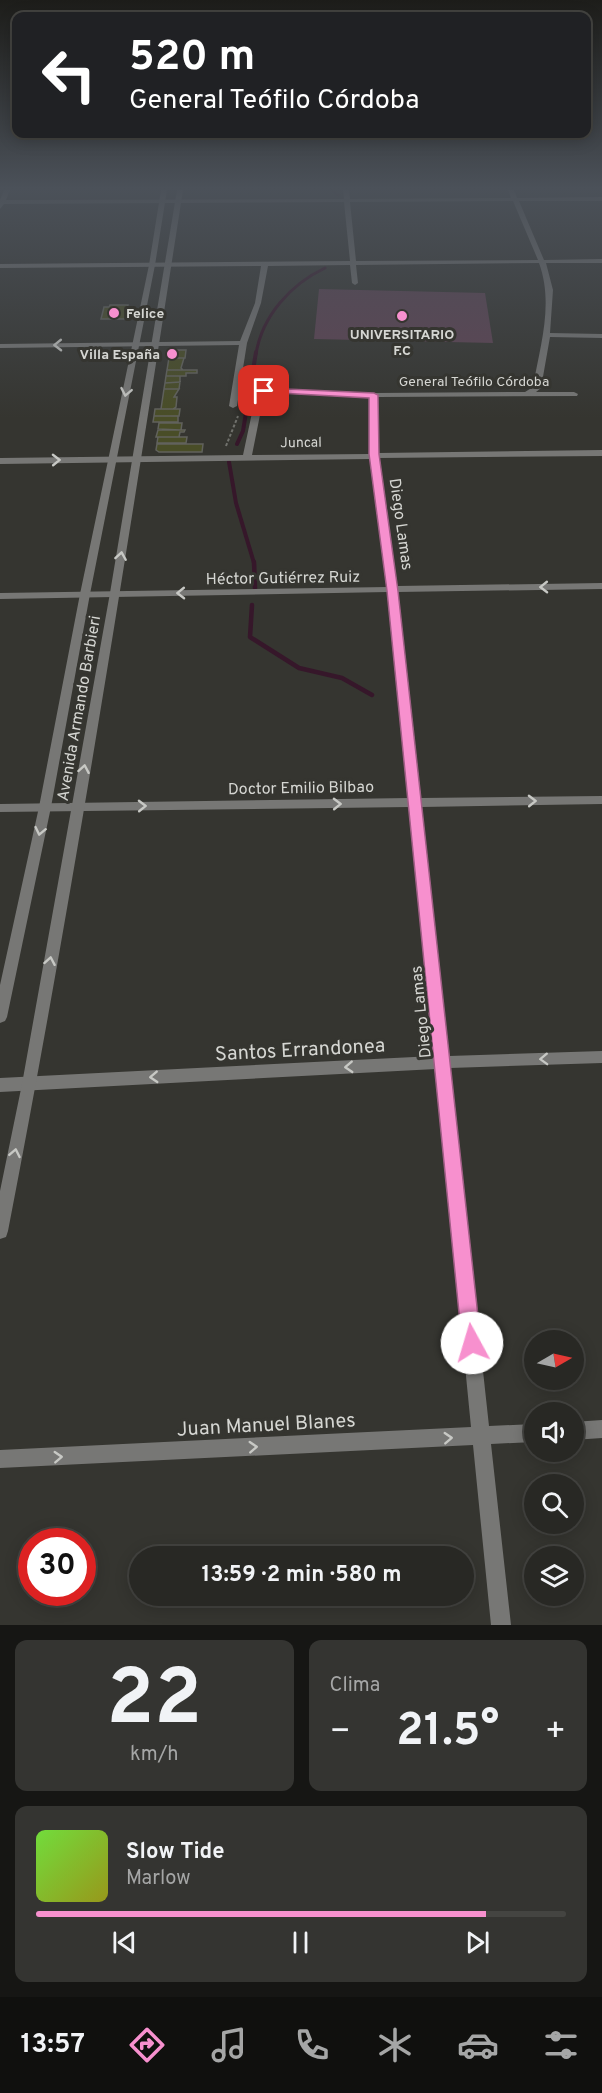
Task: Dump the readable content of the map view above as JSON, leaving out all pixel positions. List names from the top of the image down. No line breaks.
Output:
{"streets":{"street":["General Teófilo Córdoba","Juncal","Diego Lamas","Héctor Gutiérrez Ruiz","Avenida Armando Barbieri","Doctor Emilio Bilbao","Santos Errandonea","Juan Manuel Blanes"]},"crossings":[["General Teófilo Córdoba","Juncal"],["General Teófilo Córdoba","Diego Lamas"],["Juncal","Diego Lamas"],["Juncal","Avenida Armando Barbieri"],["Diego Lamas","Héctor Gutiérrez Ruiz"],["Diego Lamas","Doctor Emilio Bilbao"],["Diego Lamas","Santos Errandonea"],["Diego Lamas","Juan Manuel Blanes"],["Héctor Gutiérrez Ruiz","Avenida Armando Barbieri"],["Avenida Armando Barbieri","Doctor Emilio Bilbao"],["Avenida Armando Barbieri","Santos Errandonea"]],"one_way":["Héctor Gutiérrez Ruiz","Doctor Emilio Bilbao","Santos Errandonea","Juan Manuel Blanes"],"places":["Felice","UNIVERSITARIO F.C","Villa España"],"north":"right","page":{"turn":["520 m","General Teófilo Córdoba"],"limit":"30","trip":"13:59 · 2 min · 580 m","tile":[["22","km/h"],"Clima"],"heat":["−","21.5°","+"],"song":["Slow Tide","Marlow"],"tabs":"13:57"}}
